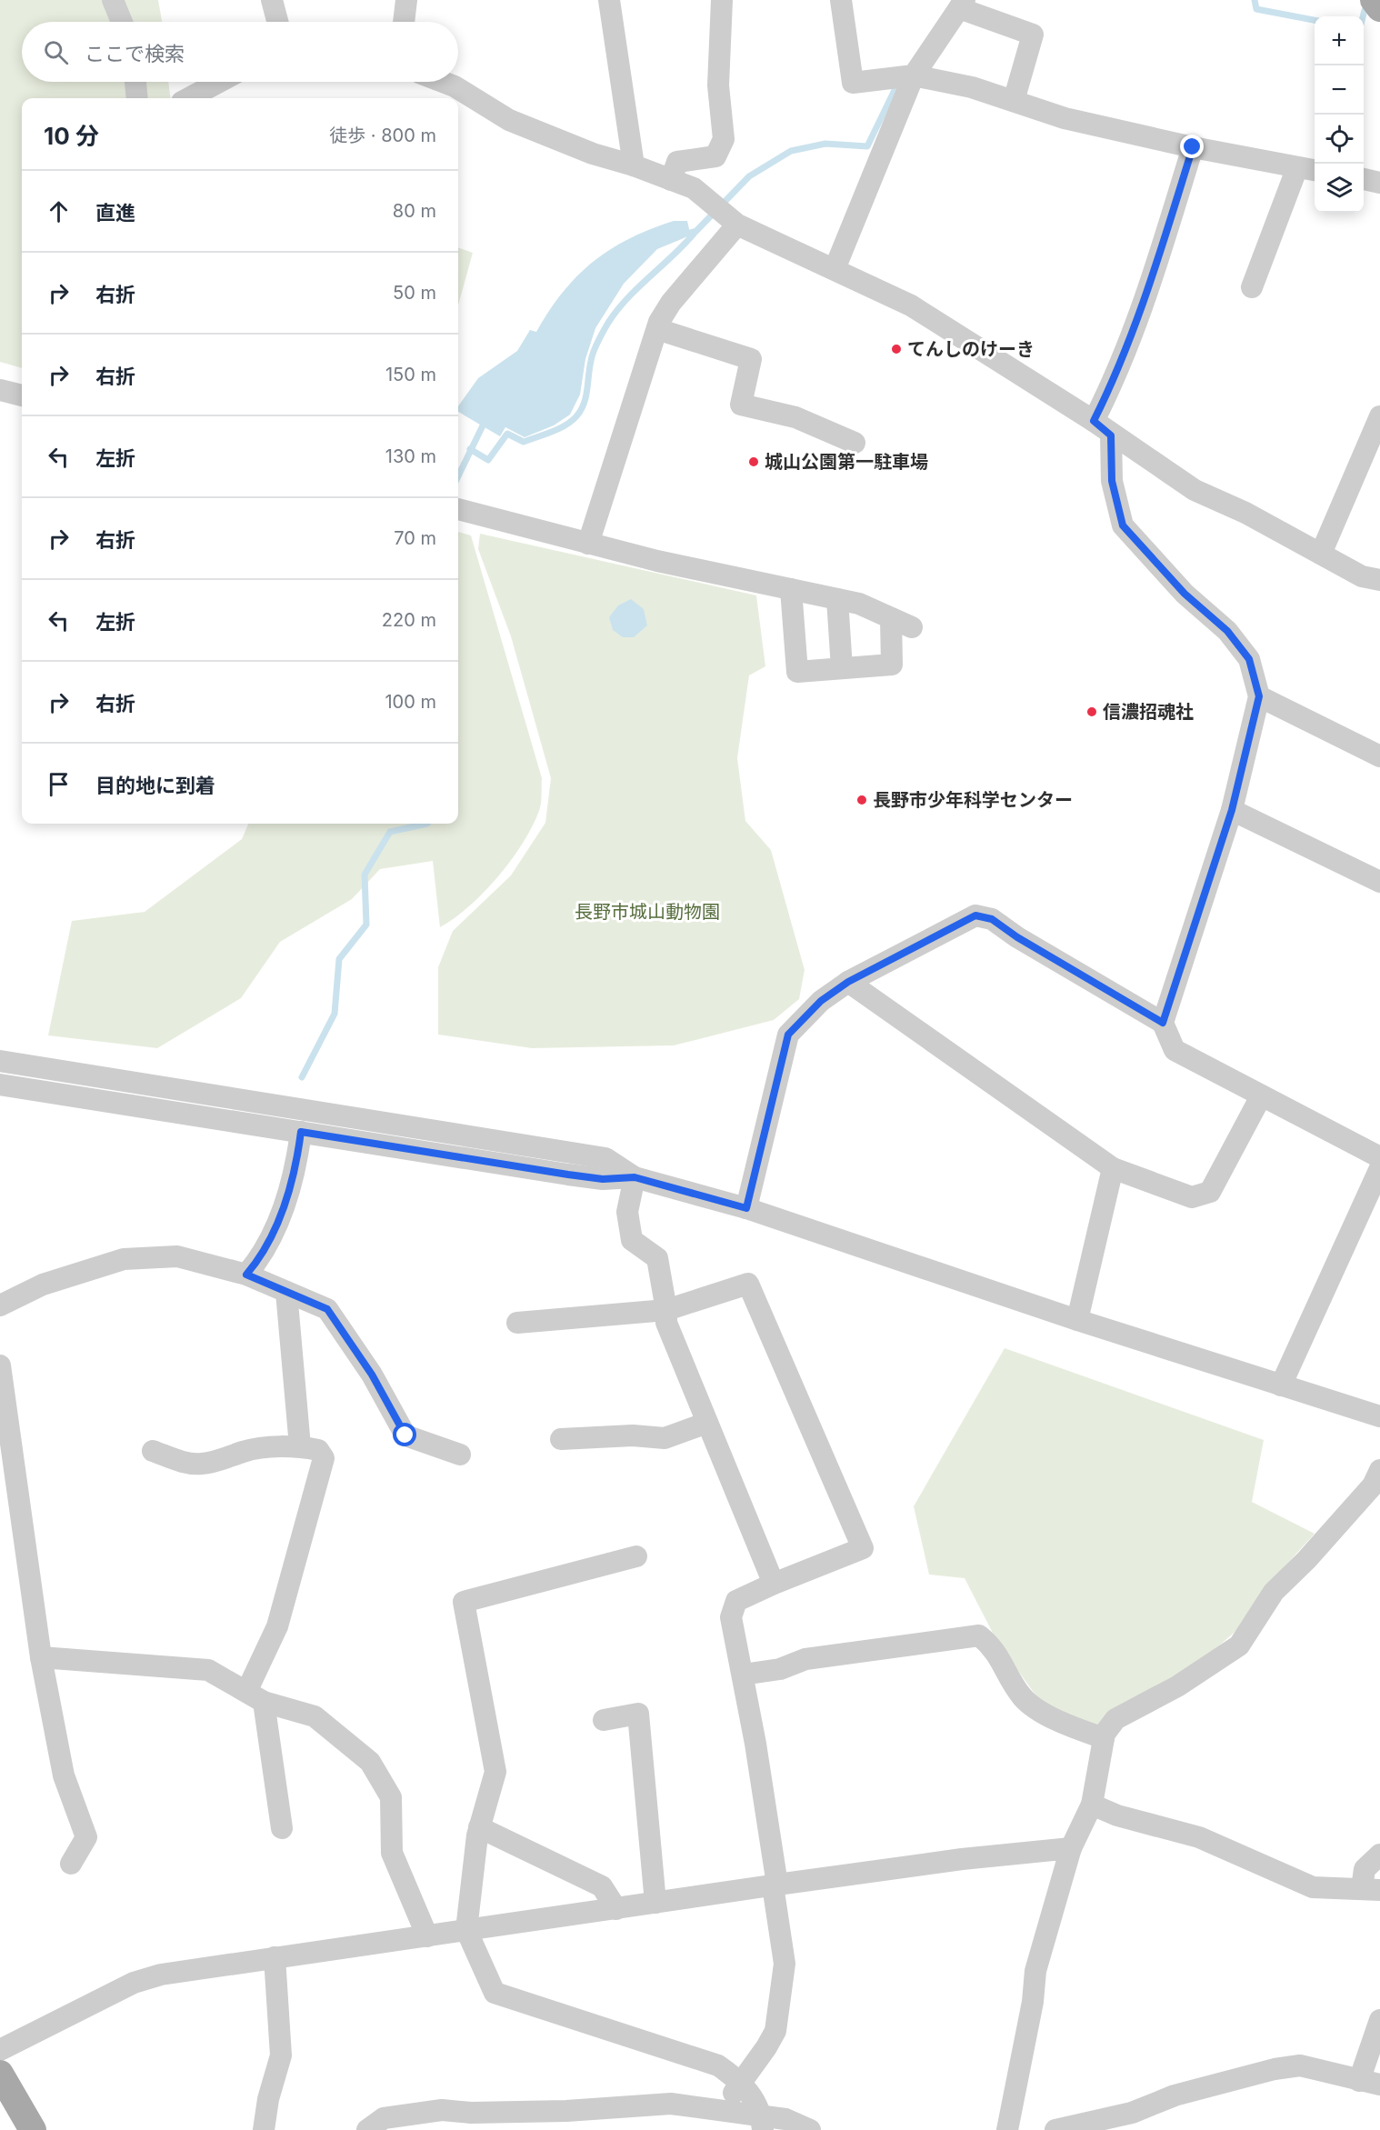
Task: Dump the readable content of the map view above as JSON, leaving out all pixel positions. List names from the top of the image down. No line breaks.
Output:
{"parks":["長野市城山動物園"],"places":["てんしのけーき","城山公園第一駐車場","信濃招魂社","長野市少年科学センター"],"page":{"map_buttons":["+","−"],"search":"ここで検索","heading":["10 分","徒歩 · 800 m"],"list":[["直進","80 m"],["右折","50 m"],["右折","150 m"],["左折","130 m"],["右折","70 m"],["左折","220 m"],["右折","100 m"],"目的地に到着"]}}
